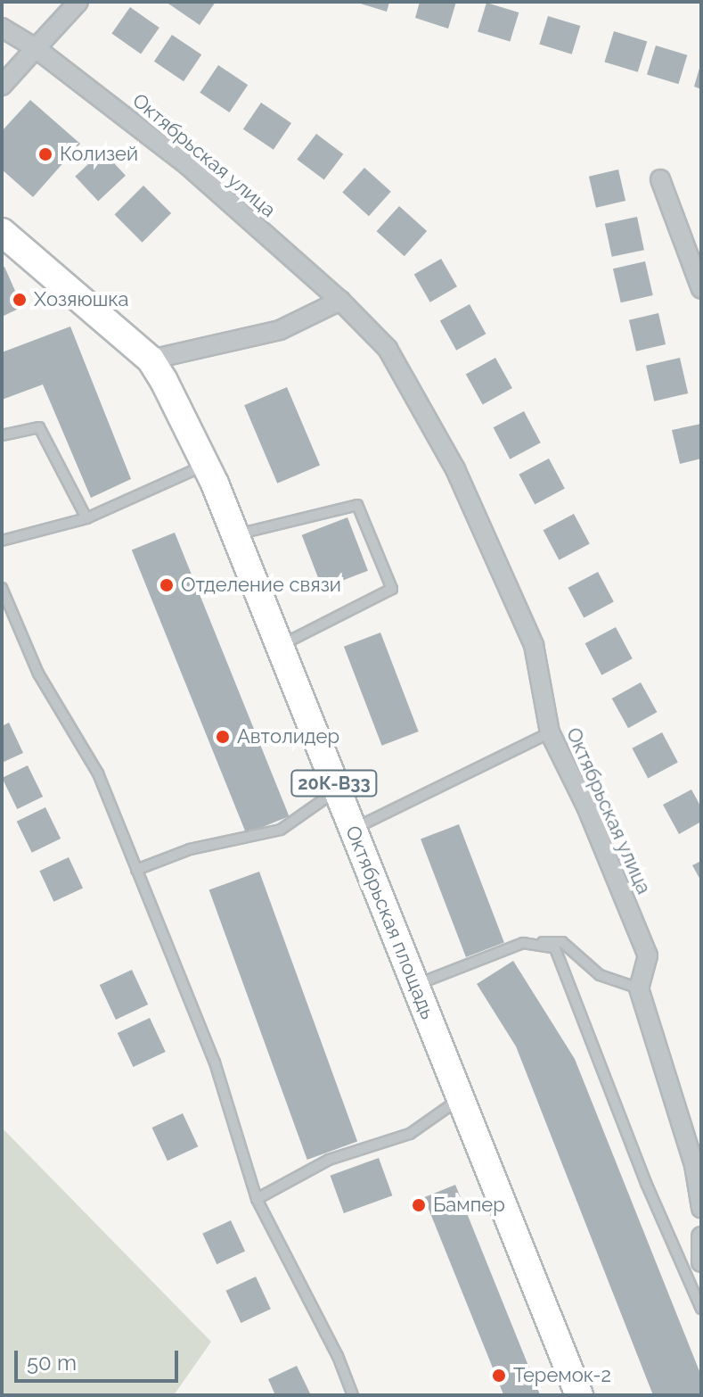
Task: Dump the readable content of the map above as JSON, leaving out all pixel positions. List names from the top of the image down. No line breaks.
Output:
{"streets":{"main road":["20К-В33","Октябрьская площадь"],"street":["Октябрьская улица"]},"places":["Колизей","Хозяюшка","Отделение связи","Автолидер","Бампер","Теремок-2"],"scale_bar":"50 m"}
